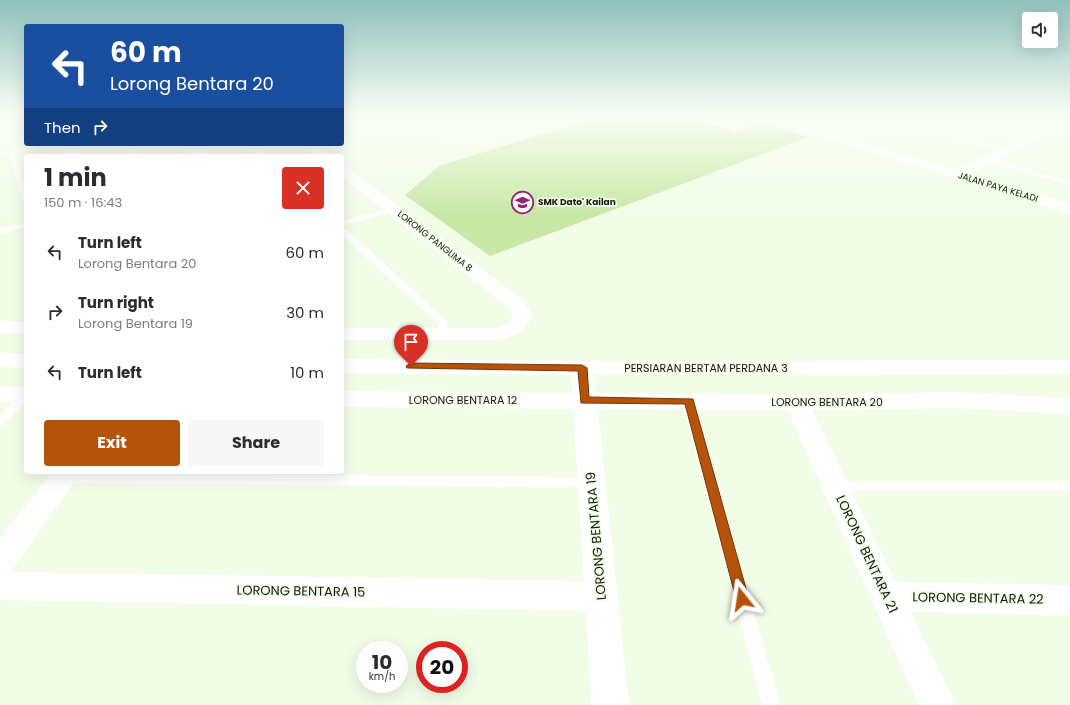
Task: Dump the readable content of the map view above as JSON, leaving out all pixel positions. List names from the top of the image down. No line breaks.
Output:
{"streets":{"street":["JALAN PAYA KELADI","LORONG PANGLIMA 8","PERSIARAN BERTAM PERDANA 3","LORONG BENTARA 12","LORONG BENTARA 20","LORONG BENTARA 19","LORONG BENTARA 21","LORONG BENTARA 15","LORONG BENTARA 22"]},"crossings":[["PERSIARAN BERTAM PERDANA 3","LORONG BENTARA 19"],["LORONG BENTARA 12","LORONG BENTARA 20"],["LORONG BENTARA 12","LORONG BENTARA 19"],["LORONG BENTARA 20","LORONG BENTARA 19"],["LORONG BENTARA 20","LORONG BENTARA 21"],["LORONG BENTARA 19","LORONG BENTARA 15"],["LORONG BENTARA 21","LORONG BENTARA 22"]],"places":{"school or university":["SMK Dato' Kailan"]},"page":{"turn":["60 m","Lorong Bentara 20"],"then":"Then","heading":["1 min","150 m · 16:43"],"list":[{"name":"Turn left","note":"Lorong Bentara 20","value":"60 m"},{"name":"Turn right","note":"Lorong Bentara 19","value":"30 m"},{"name":"Turn left","value":"10 m"}],"buttons":["Exit","Share"],"speed":"10 km/h","limit":"20"}}
